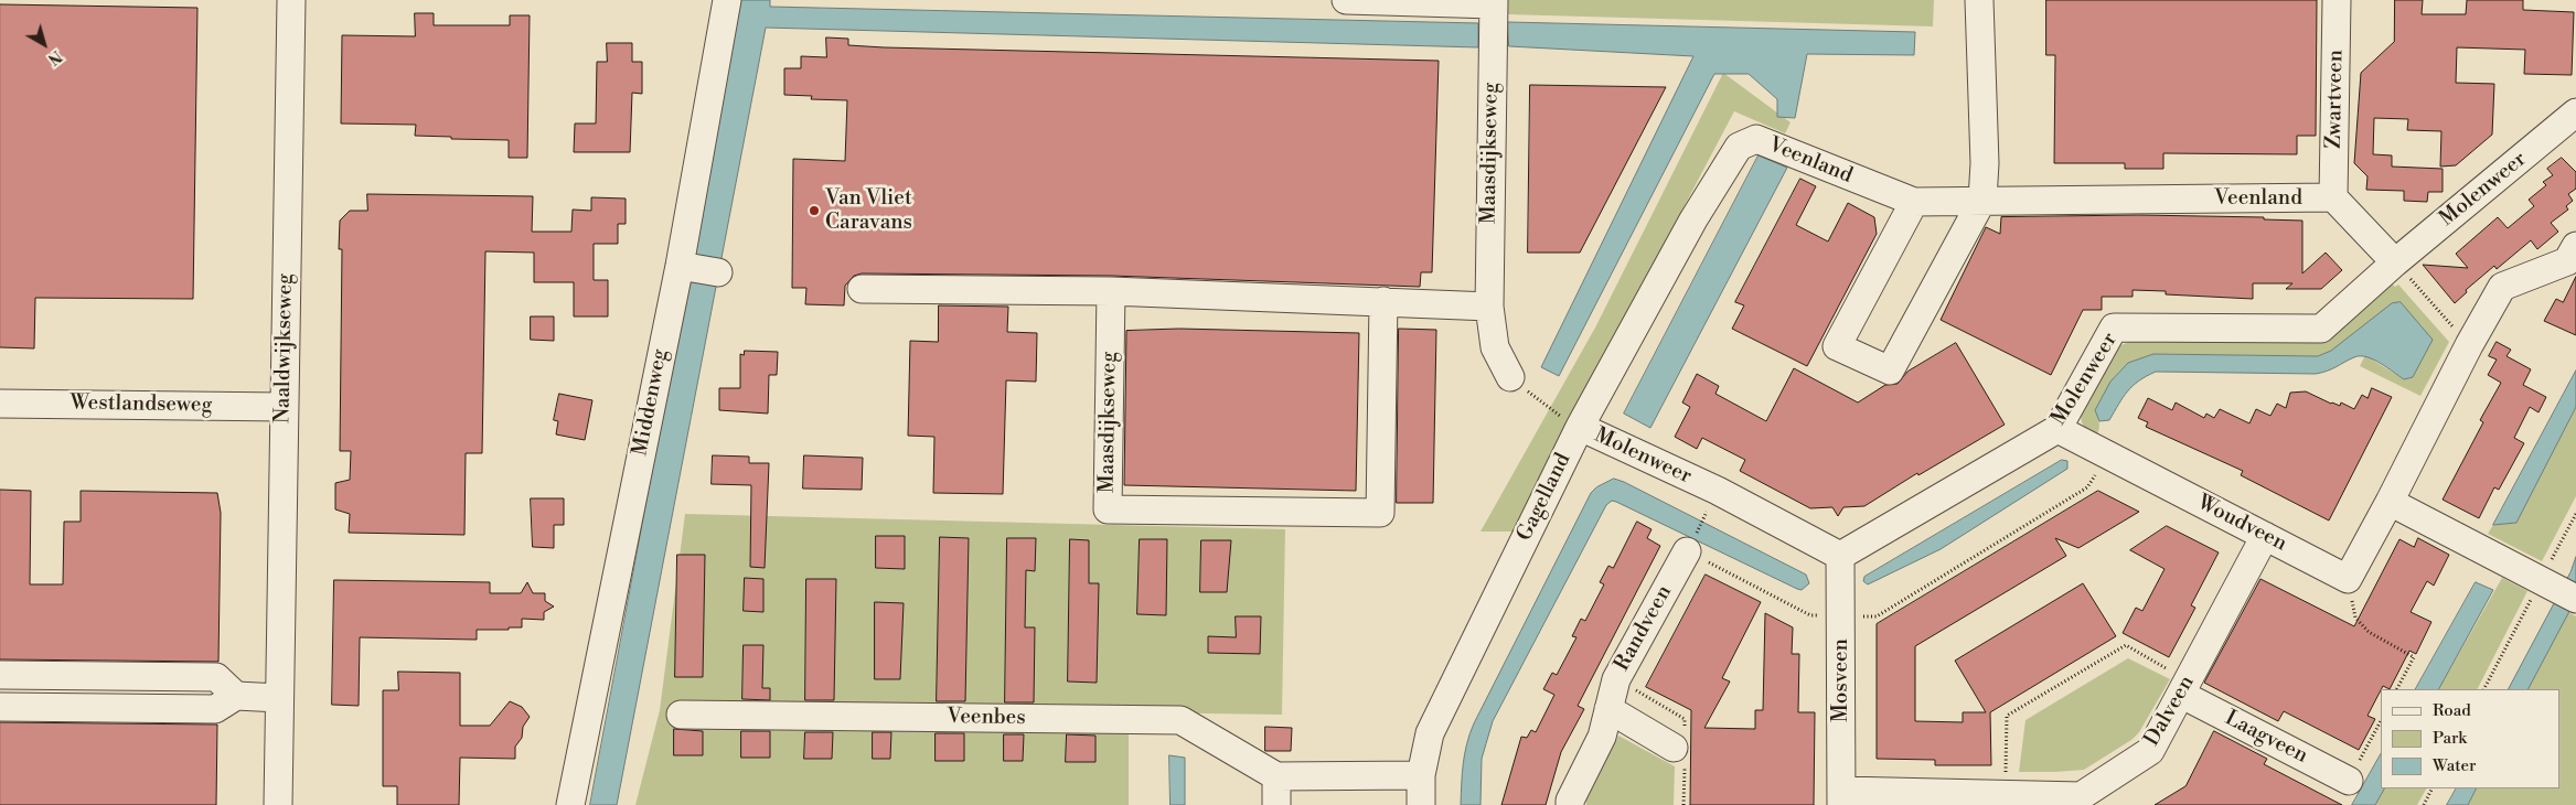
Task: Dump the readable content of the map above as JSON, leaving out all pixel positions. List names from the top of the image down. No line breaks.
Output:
{"streets":{"street":["Zwartveen","Maasdijkseweg","Veenland","Molenweer","Naaldwijkseweg","Middenweg","Westlandseweg","Gagelland","Woudveen","Randveen","Mosveen","Dalveen","Veenbes","Laagveen"]},"crossings":[["Zwartveen","Veenland"],["Veenland","Gagelland"],["Molenweer","Gagelland"],["Molenweer","Woudveen"],["Molenweer","Mosveen"],["Naaldwijkseweg","Westlandseweg"],["Woudveen","Dalveen"],["Mosveen","Dalveen"],["Dalveen","Laagveen"]],"places":["Van Vliet Caravans"],"legend":["Road","Park","Water"],"north":"bottom right"}
